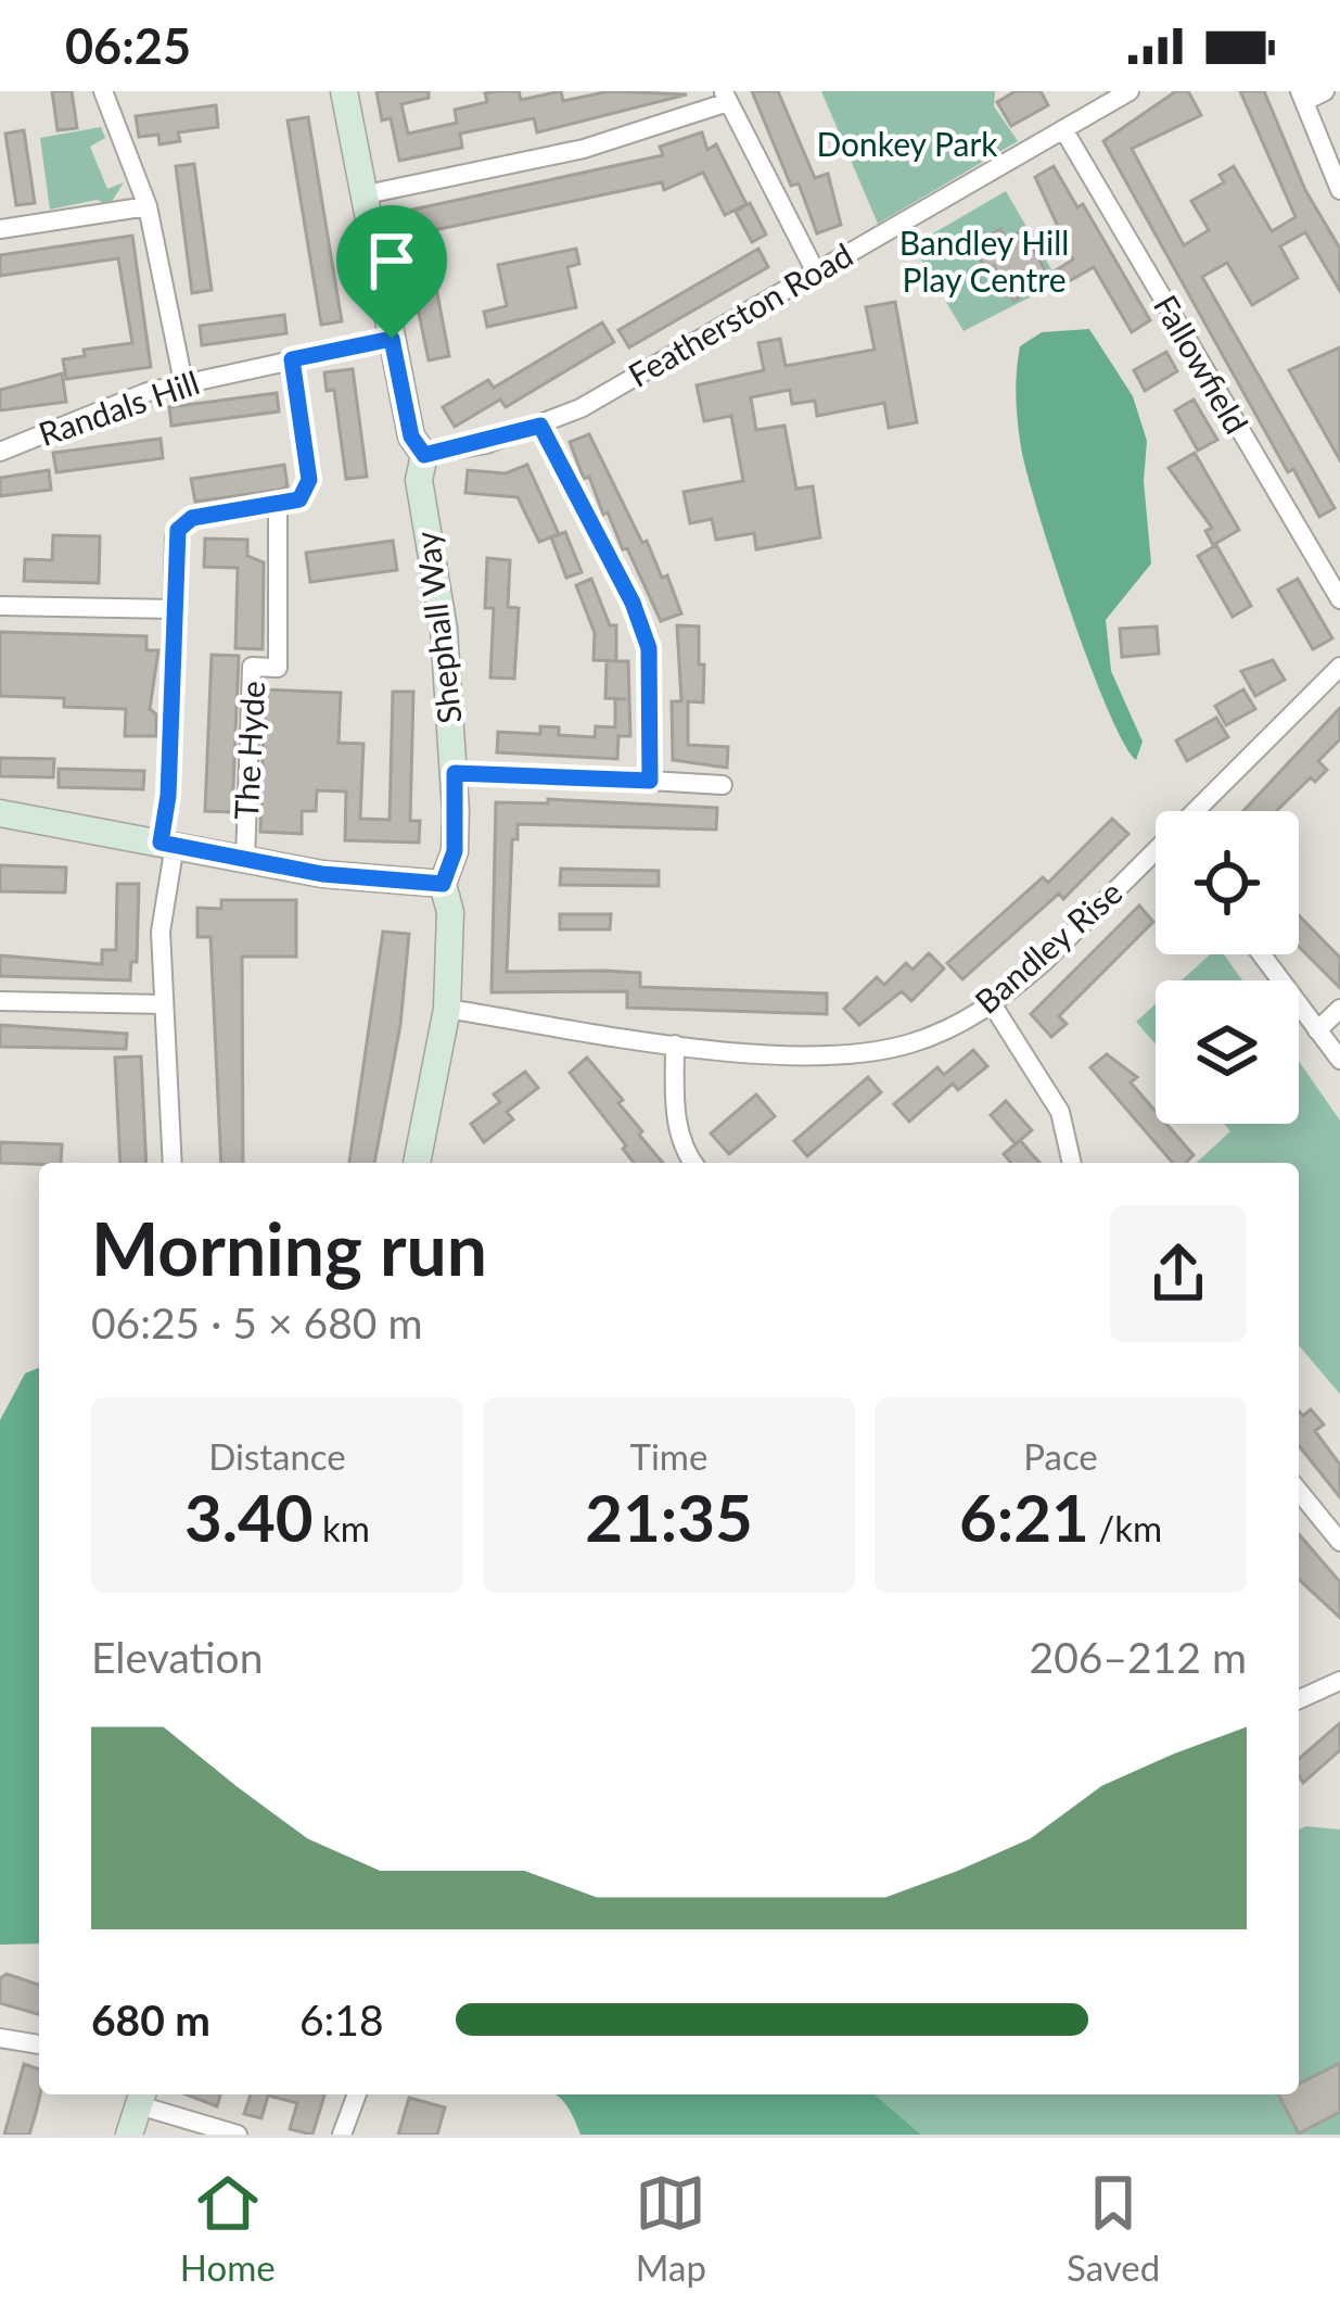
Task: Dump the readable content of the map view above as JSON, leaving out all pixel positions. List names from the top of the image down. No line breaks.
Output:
{"streets":{"street":["Featherston Road","Fallowfield","Randals Hill","Shephall Way","The Hyde","Bandley Rise"]},"crossings":[["Featherston Road","Fallowfield"],["Featherston Road","Shephall Way"],["Randals Hill","Shephall Way"],["Shephall Way","Bandley Rise"]],"parks":["Donkey Park","Bandley Hill Play Centre"],"page":{"status":"06:25","heading":["Morning run","06:25 · 5 × 680 m"],"stats":[["Distance","3.40 km"],["Time","21:35"],["Pace","6:21 /km"]],"chart":["Elevation","206–212 m"],"list":[{"name":"680 m","note":"6:18"}],"tabs":["Home","Map","Saved"]}}
